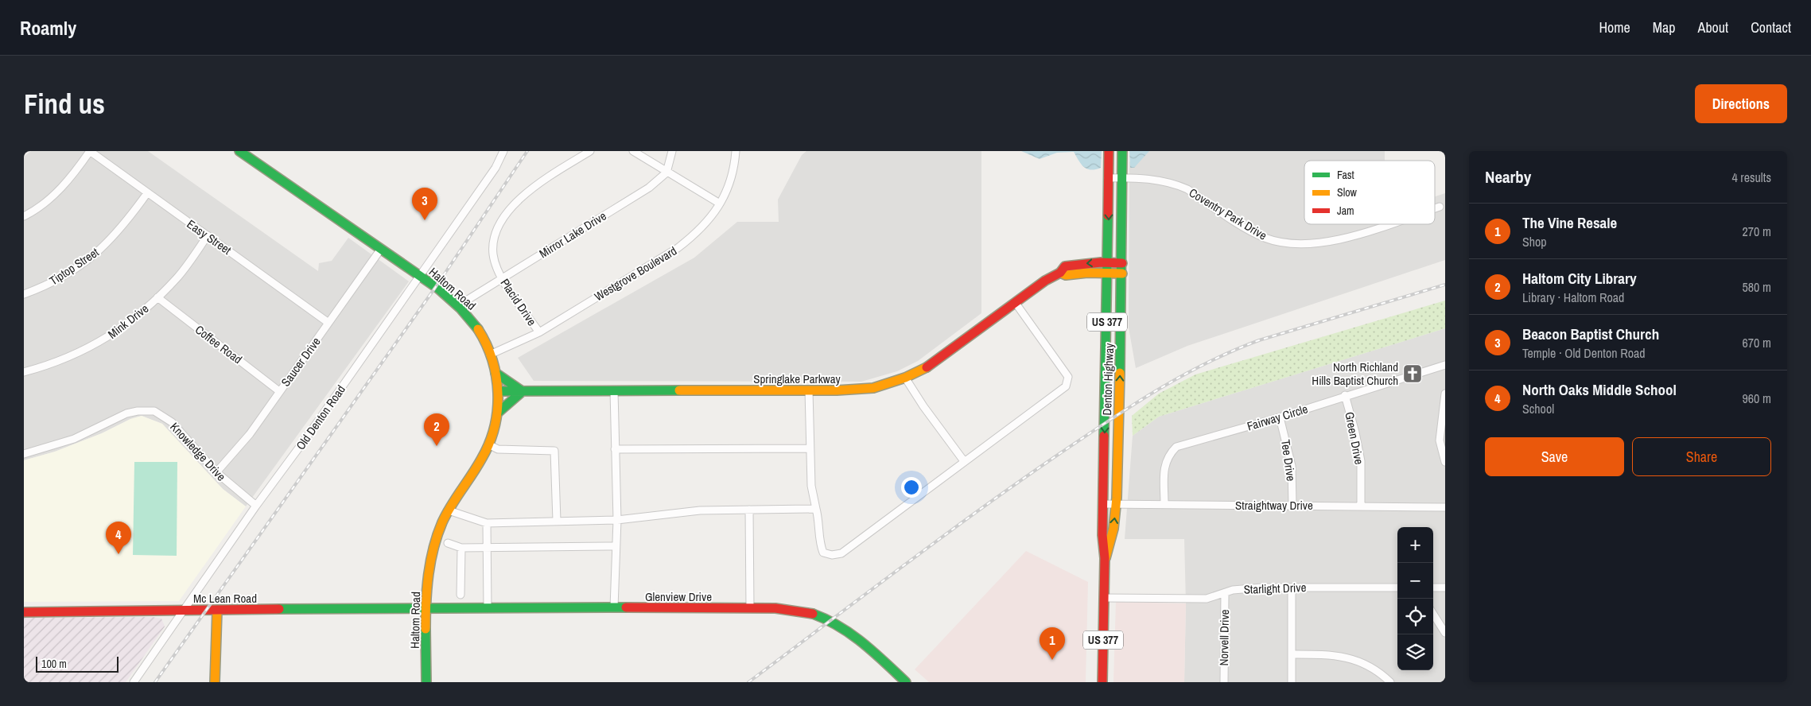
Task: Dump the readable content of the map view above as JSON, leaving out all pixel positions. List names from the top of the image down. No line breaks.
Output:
{"streets":{"main road":["Haltom Road","US 377","Springlake Parkway","Denton Highway","Glenview Drive","Mc Lean Road"],"street":["Coventry Park Drive","Mirror Lake Drive","Easy Street","Tiptop Street","Westgrove Boulevard","Placid Drive","Mink Drive","Coffee Road","Saucer Drive","Old Denton Road","Fairway Circle","Green Drive","Knowledge Drive","Tee Drive","Straightway Drive","Starlight Drive","Norvell Drive"]},"crossings":[["Coventry Park Drive","Denton Highway"],["Mirror Lake Drive","Haltom Road"],["Mirror Lake Drive","Placid Drive"],["Easy Street","Tiptop Street"],["Easy Street","Mink Drive"],["Easy Street","Saucer Drive"],["Westgrove Boulevard","Haltom Road"],["Westgrove Boulevard","Placid Drive"],["Haltom Road","Saucer Drive"],["Haltom Road","Springlake Parkway"],["Haltom Road","Old Denton Road"],["Haltom Road","Glenview Drive"],["Haltom Road","Mc Lean Road"],["Mink Drive","Coffee Road"],["Coffee Road","Saucer Drive"],["Saucer Drive","Knowledge Drive"],["Springlake Parkway","Denton Highway"],["Denton Highway","Straightway Drive"],["Denton Highway","Starlight Drive"],["Old Denton Road","Knowledge Drive"],["Old Denton Road","Mc Lean Road"],["Fairway Circle","Green Drive"],["Fairway Circle","Tee Drive"],["Fairway Circle","Straightway Drive"],["Green Drive","Straightway Drive"],["Tee Drive","Straightway Drive"],["Starlight Drive","Norvell Drive"],["Glenview Drive","Mc Lean Road"]],"places":{"church":["North Richland Hills Baptist Church"]},"legend":["Fast","Slow","Jam"],"scale_bar":"100 m","page":{"header":"Roamly","nav":["Home","Map","About","Contact"],"buttons":["Directions",["Save","Share"]],"title":"Find us","heading":["Nearby","4 results"],"pins":["3","2","4","1"],"list":[{"mark":"1","name":"The Vine Resale","note":"Shop","value":"270 m"},{"mark":"2","name":"Haltom City Library","note":"Library · Haltom Road","value":"580 m"},{"mark":"3","name":"Beacon Baptist Church","note":"Temple · Old Denton Road","value":"670 m"},{"mark":"4","name":"North Oaks Middle School","note":"School","value":"960 m"}],"map_buttons":["+","−"],"scale":"100 m"}}
